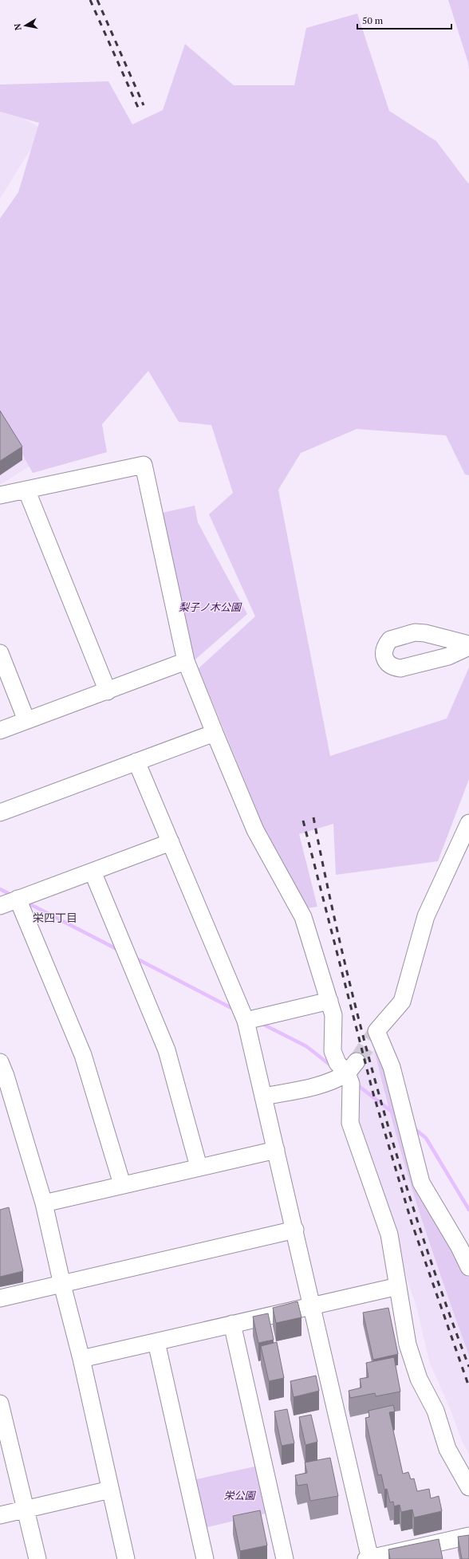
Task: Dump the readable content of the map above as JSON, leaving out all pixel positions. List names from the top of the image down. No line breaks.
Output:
{"districts":["栄四丁目"],"parks":["梨子ノ木公園","栄公園"],"scale_bar":"50 m","north":"left"}
